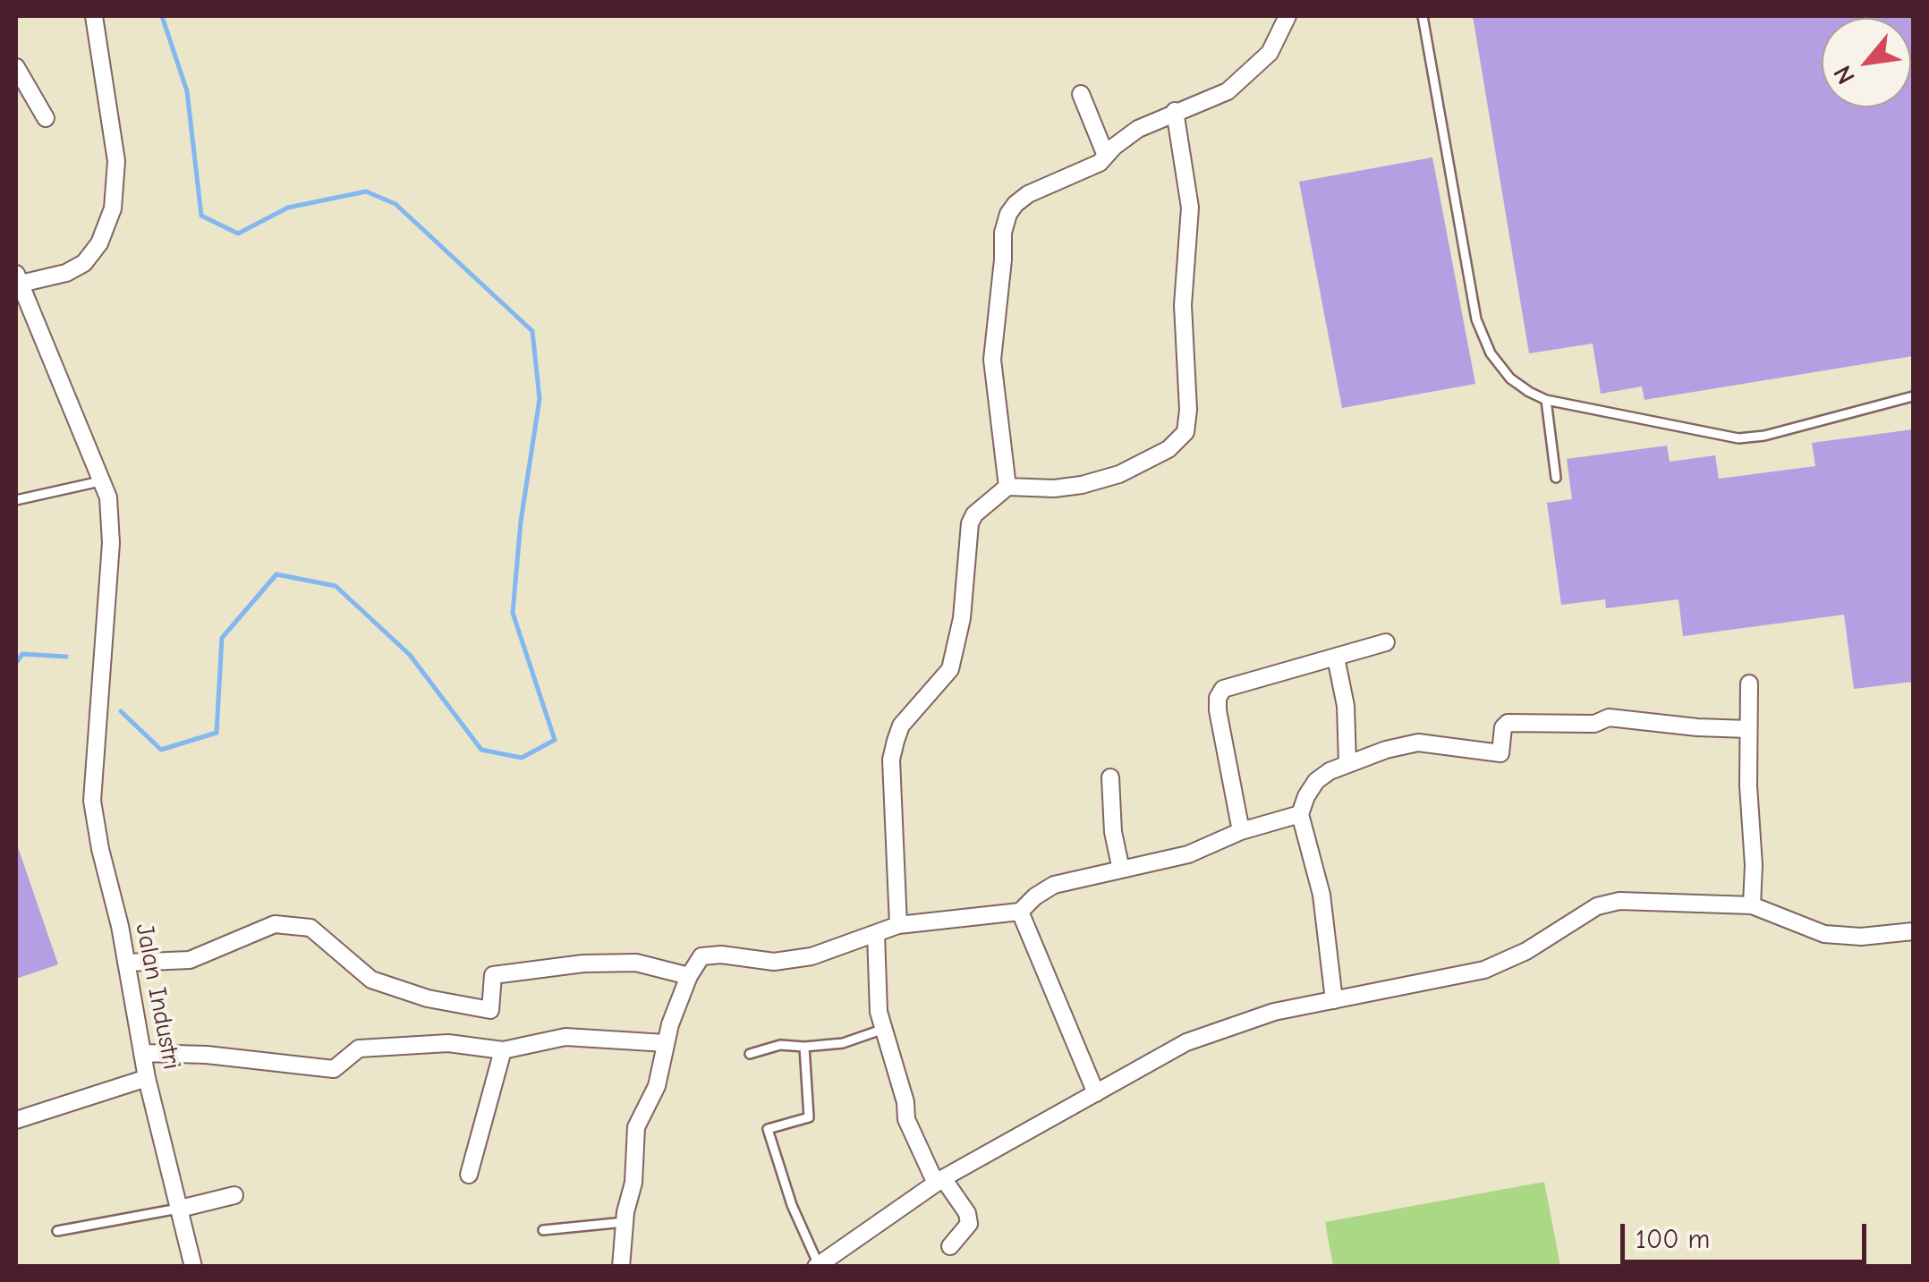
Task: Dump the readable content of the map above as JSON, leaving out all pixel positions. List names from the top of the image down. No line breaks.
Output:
{"streets":{"street":["Jalan Industri"]},"scale_bar":"100 m","north":"bottom left"}
